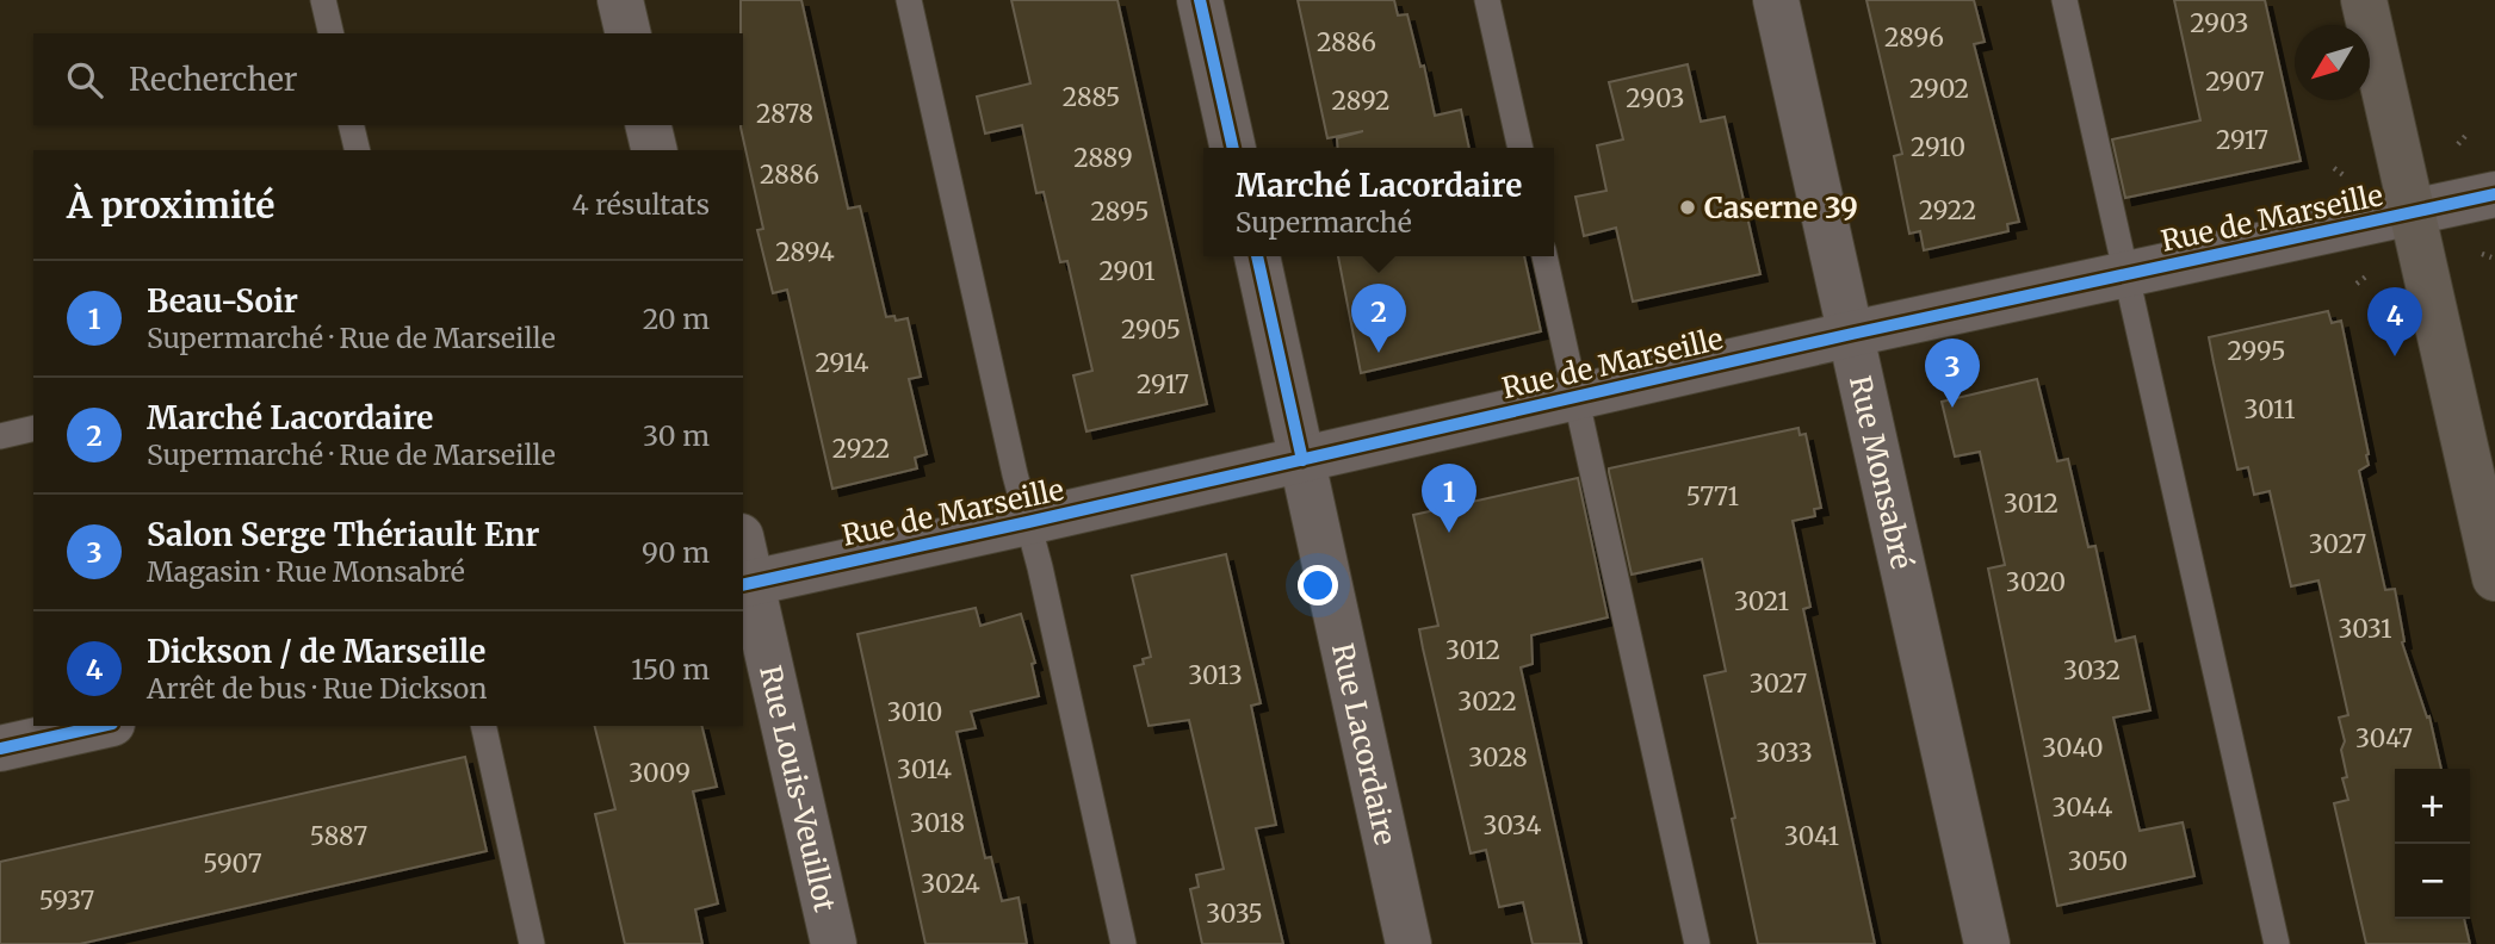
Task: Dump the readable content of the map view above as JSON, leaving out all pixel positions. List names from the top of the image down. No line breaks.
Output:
{"streets":{"street":["Rue de Marseille","Rue Monsabré","Rue Lacordaire","Rue Louis-Veuillot"]},"crossings":[["Rue de Marseille","Rue Monsabré"],["Rue de Marseille","Rue Lacordaire"],["Rue de Marseille","Rue Louis-Veuillot"]],"places":["Caserne 39"],"house_numbers":["2903","2896","2886","2907","2902","2885","2903","2892","2878","2917","2910","2889","2886","2922","2895","2894","2901","2905","2995","2914","2917","3011","2922","5771","3012","3027","3020","3021","3031","3012","3032","3013","3027","3022","3010","3047","3040","3033","3028","3014","3009","3044","3018","3034","5887","3041","3050","5907","3024","5937","3035"],"north":"bottom left","page":{"search":"Rechercher","popup":["Marché Lacordaire","Supermarché"],"heading":["À proximité","4 résultats"],"list":[{"mark":"1","name":"Beau-Soir","note":"Supermarché · Rue de Marseille","value":"20 m"},{"mark":"2","name":"Marché Lacordaire","note":"Supermarché · Rue de Marseille","value":"30 m"},{"mark":"3","name":"Salon Serge Thériault Enr","note":"Magasin · Rue Monsabré","value":"90 m"},{"mark":"4","name":"Dickson / de Marseille","note":"Arrêt de bus · Rue Dickson","value":"150 m"}],"pins":["2","4","3","1"],"map_buttons":["+","−"]}}
